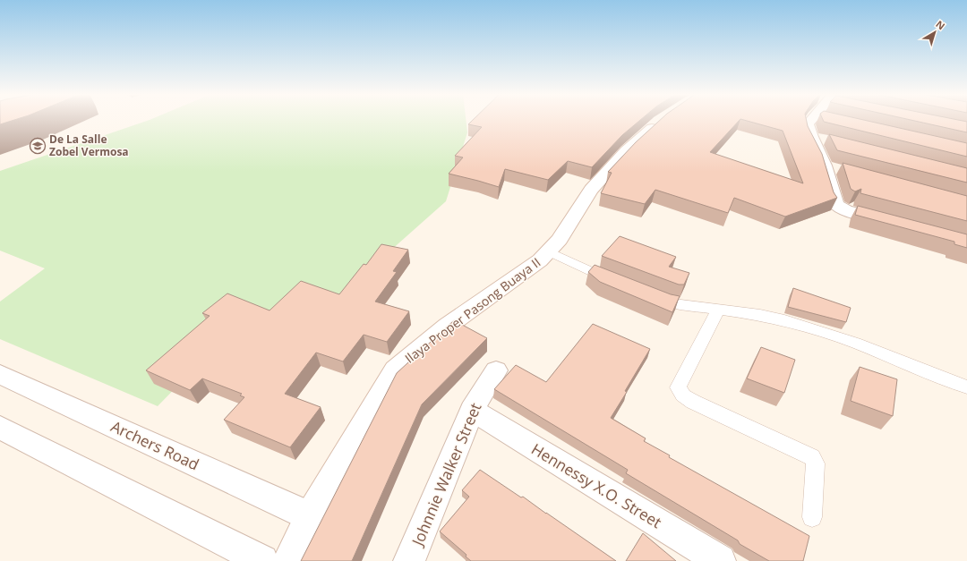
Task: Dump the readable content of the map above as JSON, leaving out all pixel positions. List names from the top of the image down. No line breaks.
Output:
{"streets":{"street":["Ilaya Proper Pasong Buaya II","Archers Road","Johnnie Walker Street","Hennessy X.O. Street"]},"crossings":[["Ilaya Proper Pasong Buaya II","Archers Road"],["Johnnie Walker Street","Hennessy X.O. Street"]],"places":{"school or university":["De La Salle Zobel Vermosa"]},"north":"top right"}
